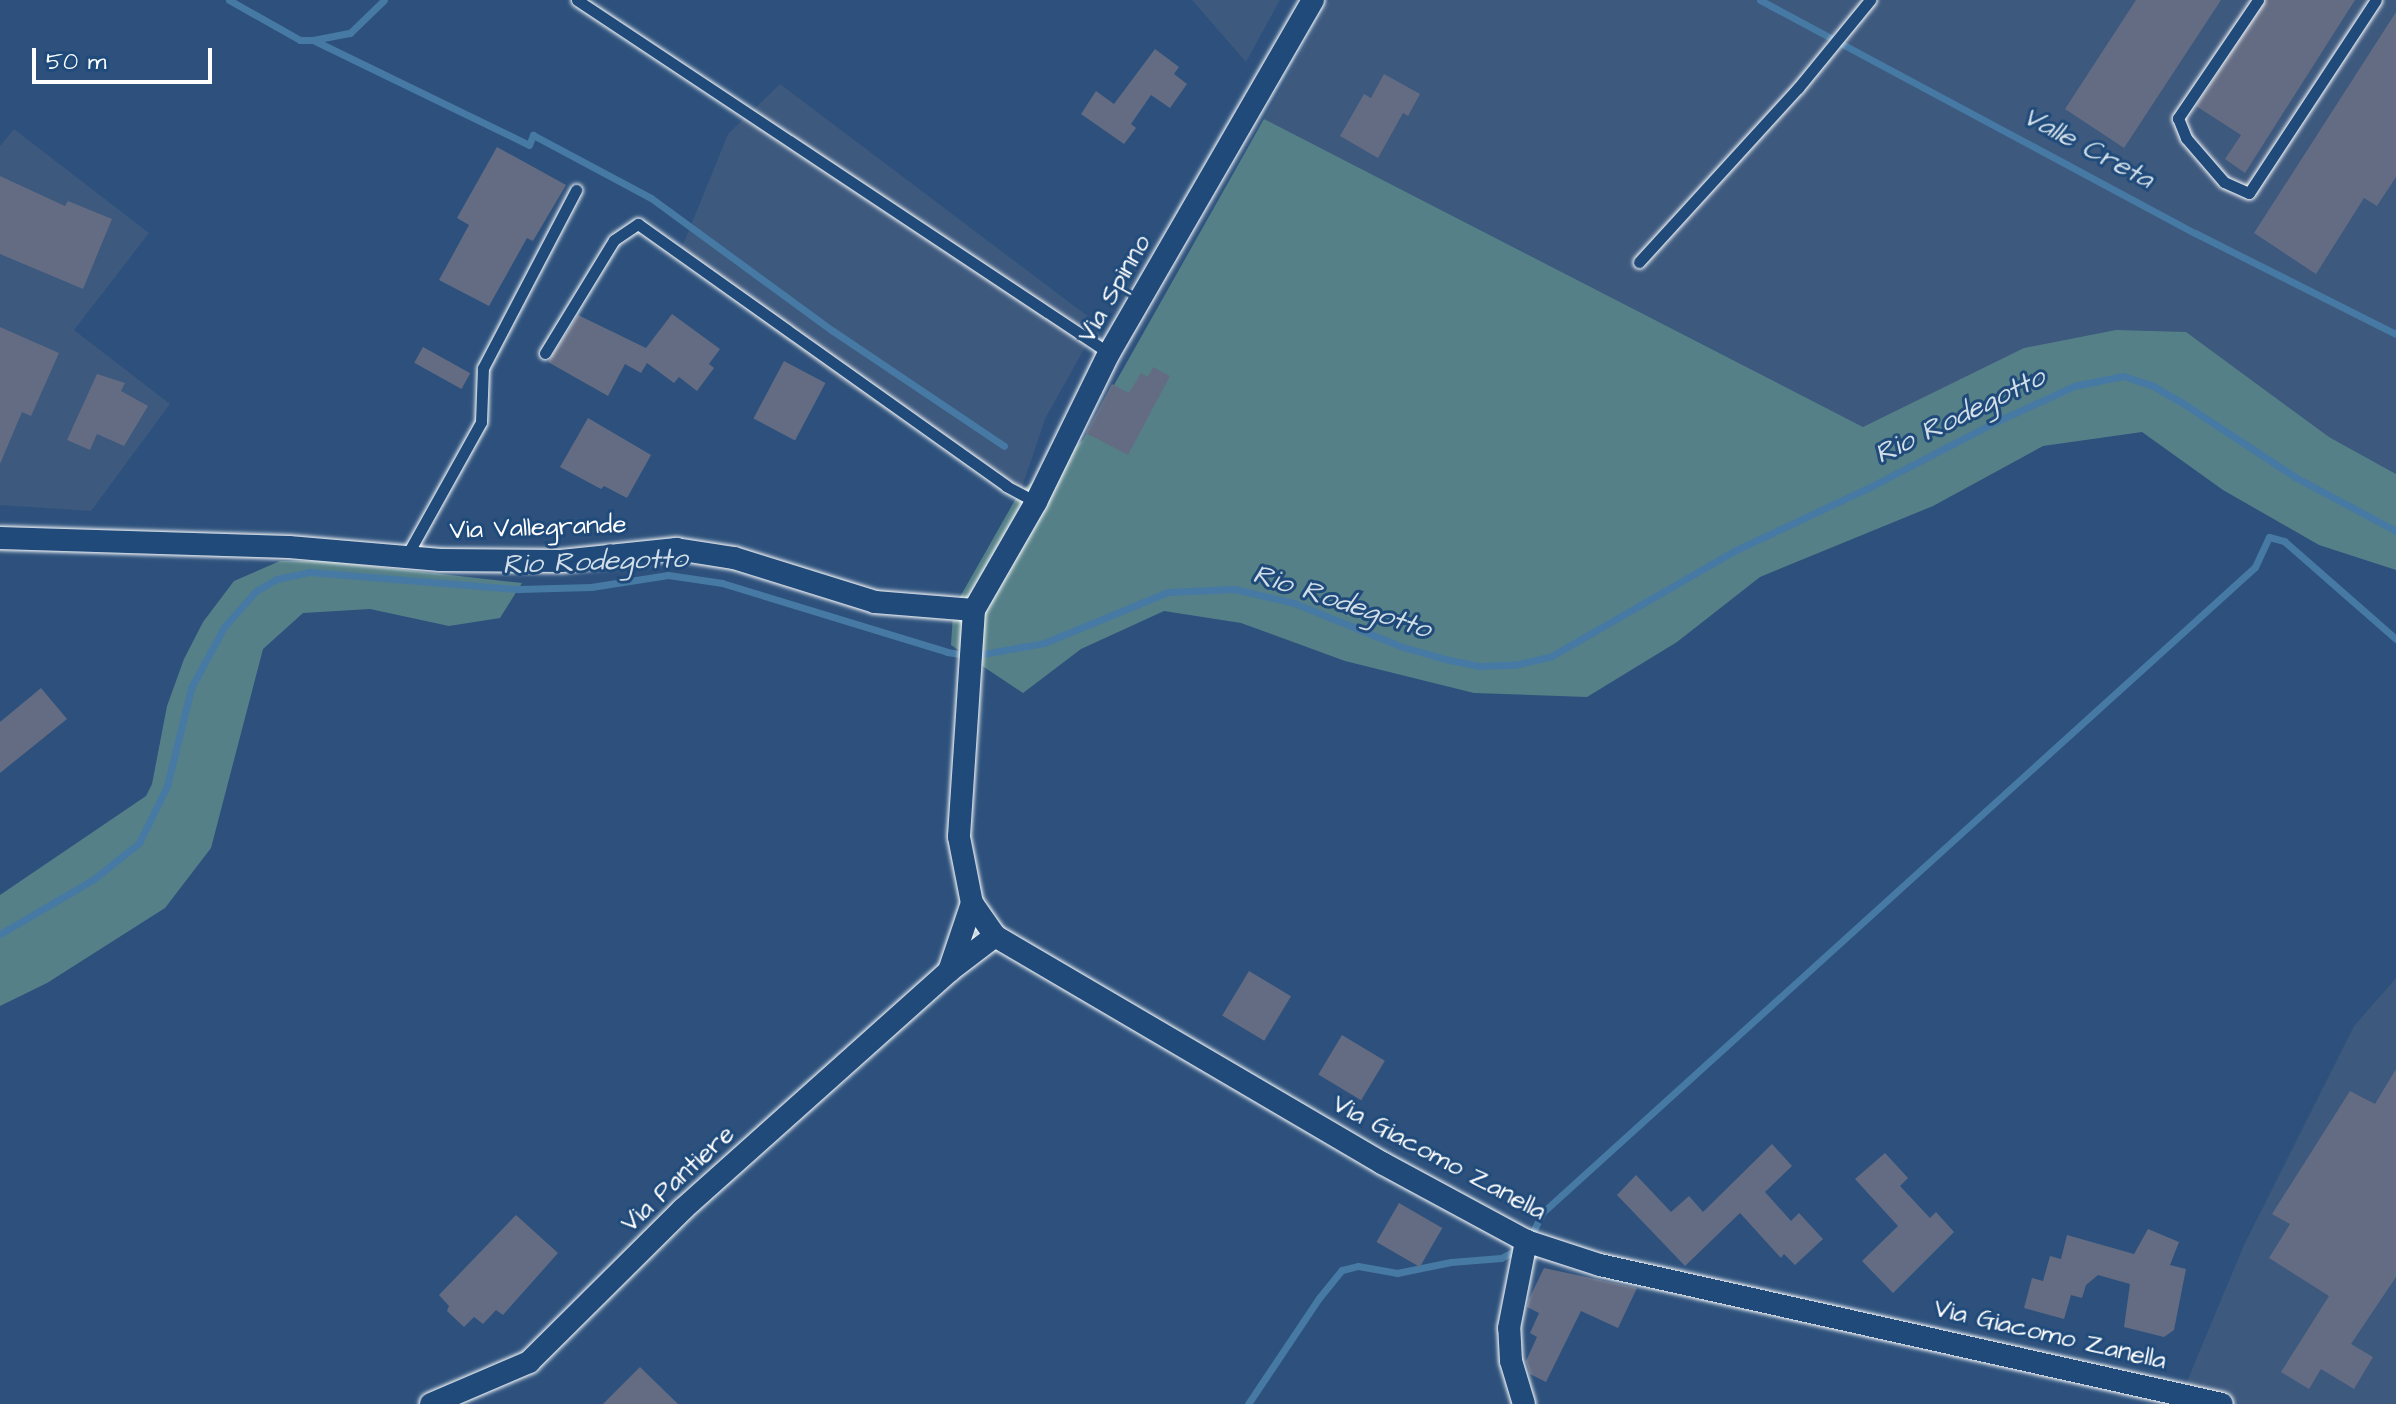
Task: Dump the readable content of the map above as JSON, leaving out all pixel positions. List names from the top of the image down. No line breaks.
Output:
{"streets":{"street":["Via Spinno","Via Vallegrande","Via Giacomo Zanella","Via Pantiere"]},"crossings":[["Via Spinno","Via Vallegrande"],["Via Spinno","Via Giacomo Zanella"],["Via Vallegrande","Via Giacomo Zanella"],["Via Giacomo Zanella","Via Pantiere"]],"water":["Valle Creta","Rio Rodegotto"],"scale_bar":"50 m"}
